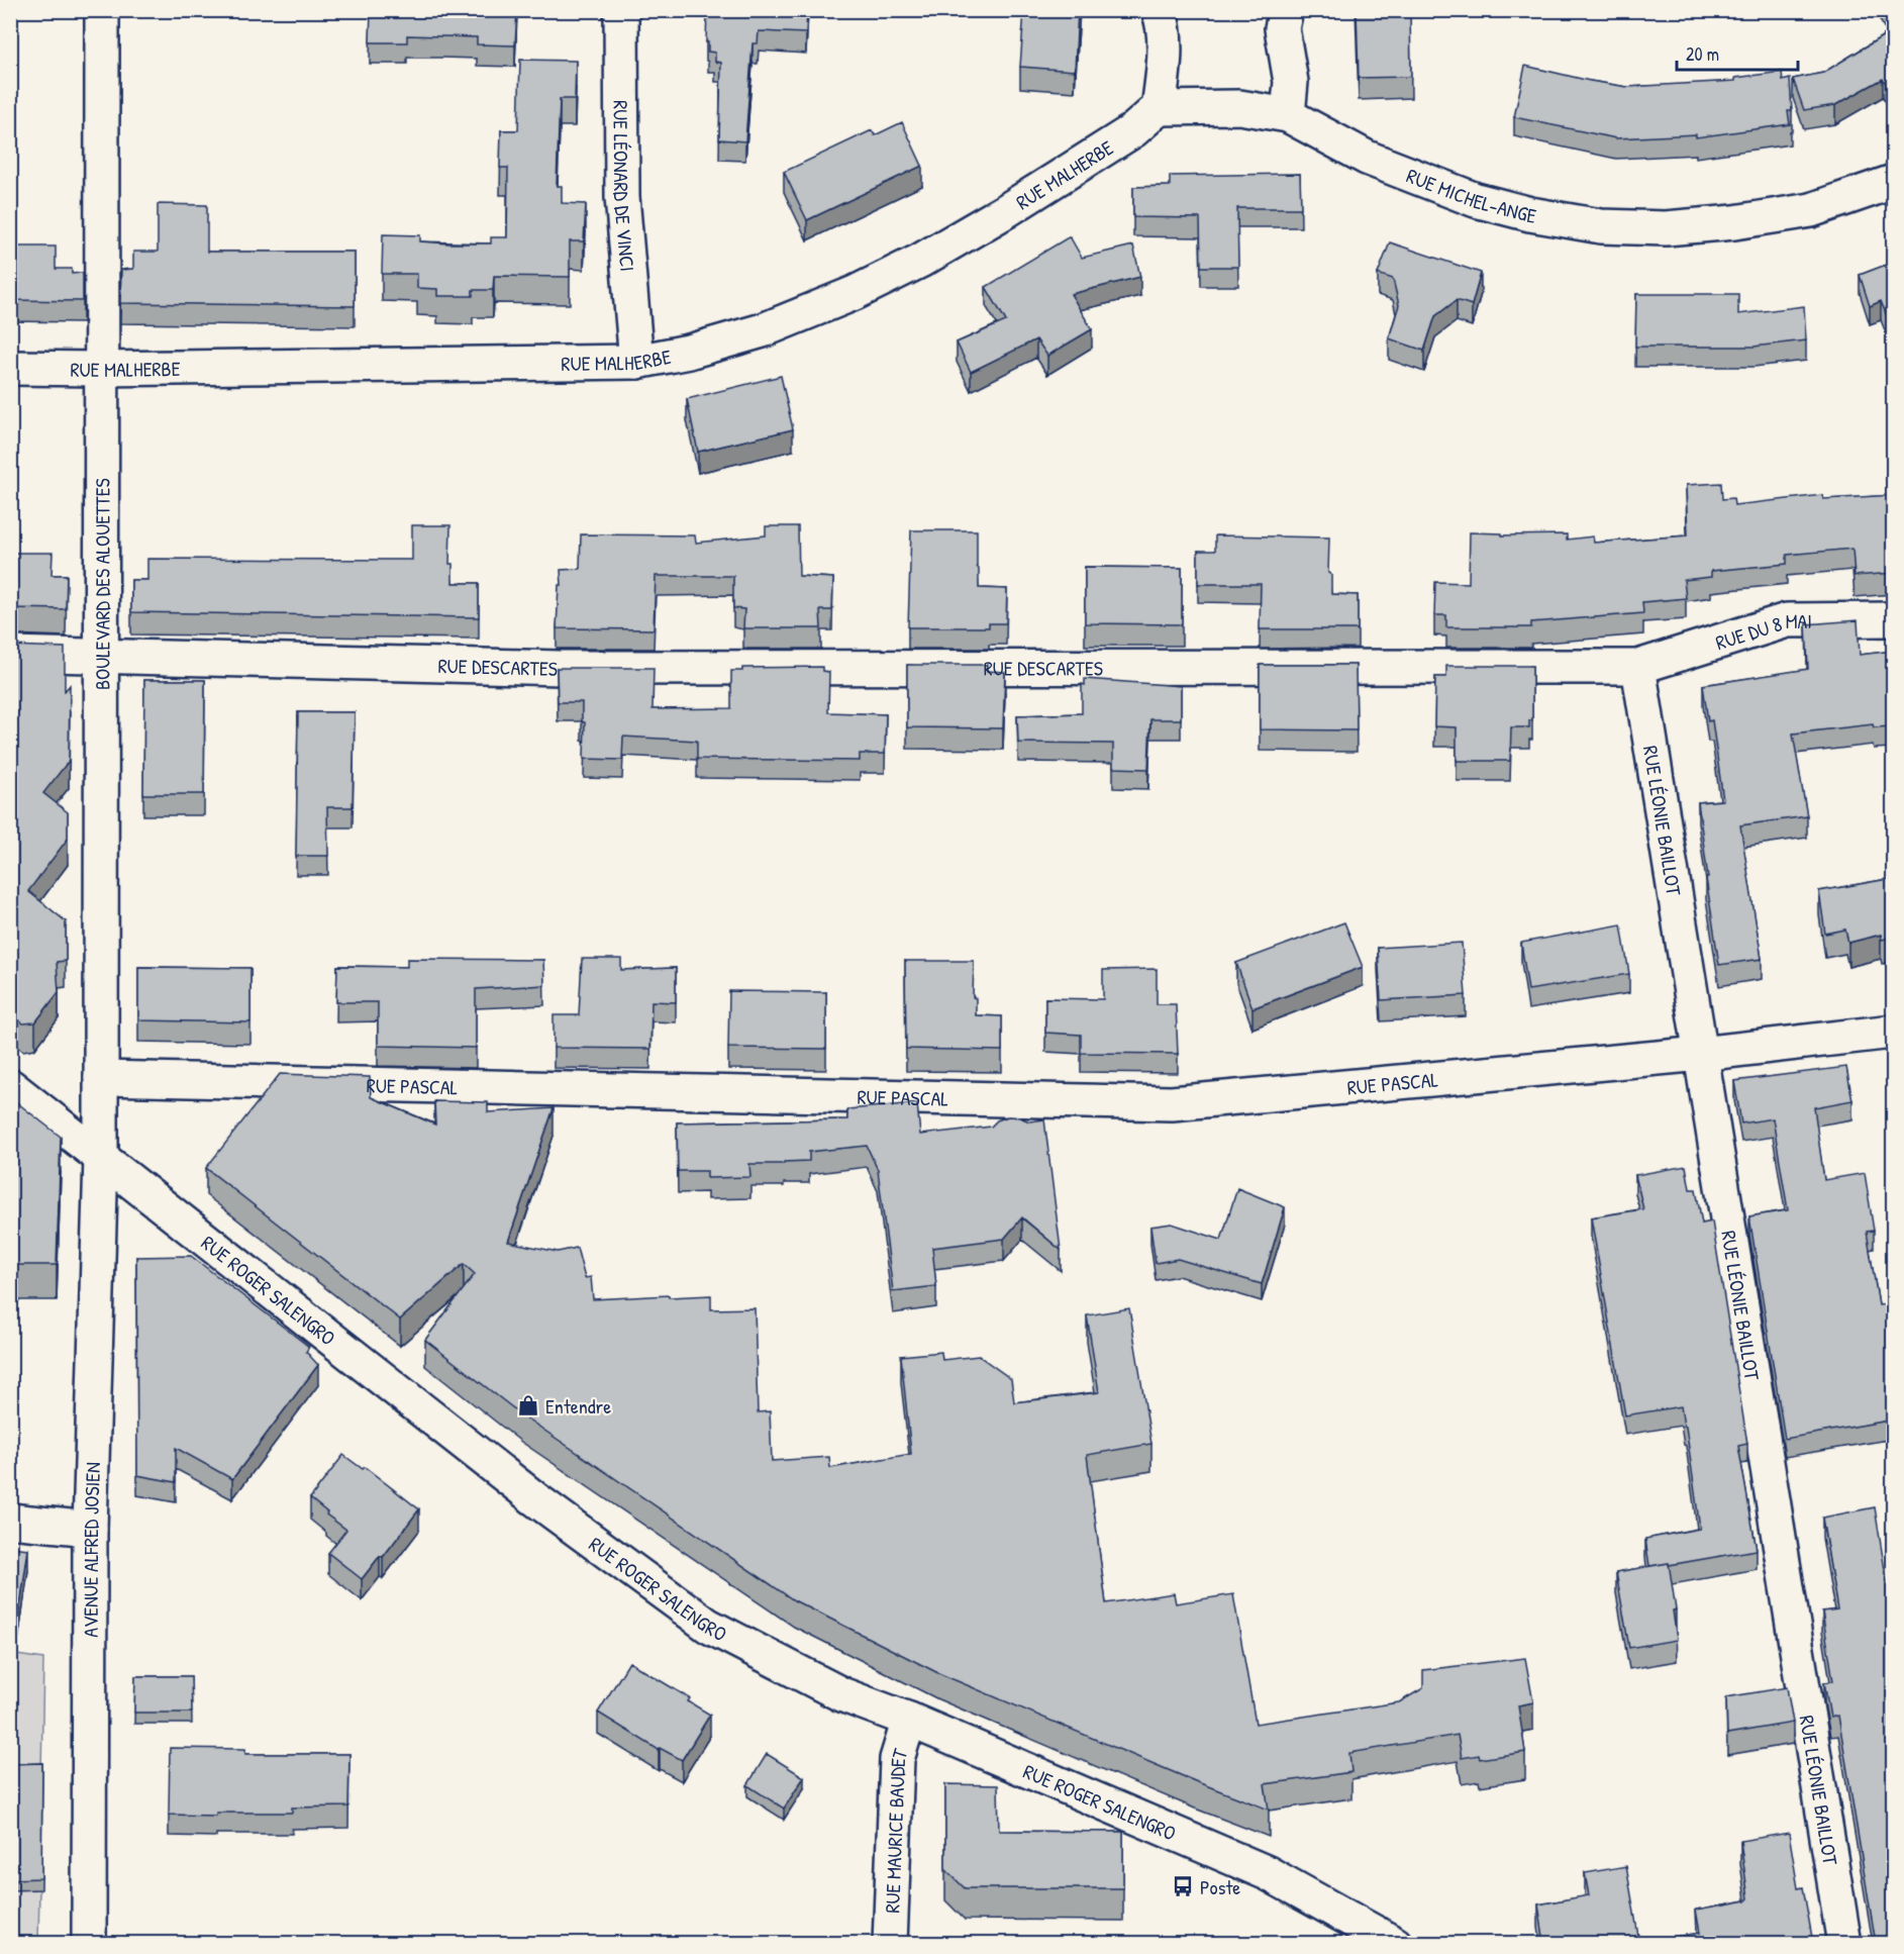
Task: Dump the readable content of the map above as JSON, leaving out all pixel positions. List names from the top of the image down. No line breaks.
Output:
{"streets":{"street":["RUE MALHERBE","RUE LÉONARD DE VINCI","RUE MICHEL-ANGE","BOULEVARD DES ALOUETTES","RUE DU 8 MAI","RUE DESCARTES","RUE LÉONIE BAILLOT","RUE PASCAL","RUE ROGER SALENGRO","AVENUE ALFRED JOSIEN","RUE MAURICE BAUDET"]},"crossings":[["RUE MALHERBE","RUE LÉONARD DE VINCI"],["RUE MALHERBE","RUE MICHEL-ANGE"],["RUE MALHERBE","BOULEVARD DES ALOUETTES"],["BOULEVARD DES ALOUETTES","RUE DESCARTES"],["BOULEVARD DES ALOUETTES","RUE PASCAL"],["BOULEVARD DES ALOUETTES","RUE ROGER SALENGRO"],["BOULEVARD DES ALOUETTES","AVENUE ALFRED JOSIEN"],["RUE DU 8 MAI","RUE DESCARTES"],["RUE DU 8 MAI","RUE LÉONIE BAILLOT"],["RUE DESCARTES","RUE LÉONIE BAILLOT"],["RUE LÉONIE BAILLOT","RUE PASCAL"],["RUE ROGER SALENGRO","AVENUE ALFRED JOSIEN"],["RUE ROGER SALENGRO","RUE MAURICE BAUDET"]],"places":{"shop":["Entendre"],"bus stop":["Poste"]},"scale_bar":"20 m"}
